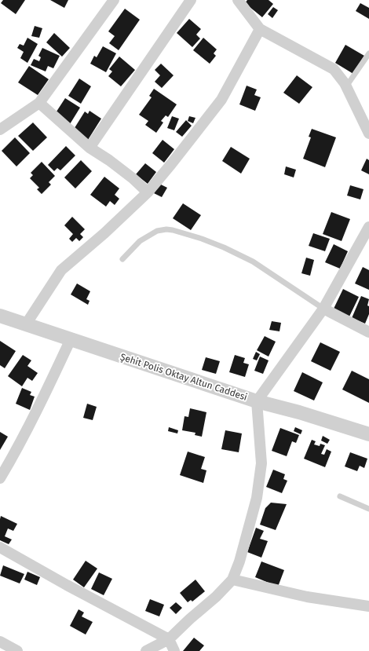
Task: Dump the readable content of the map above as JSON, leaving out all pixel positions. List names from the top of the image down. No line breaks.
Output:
{"streets":{"street":["Şehit Polis Oktay Altun Caddesi"]}}
